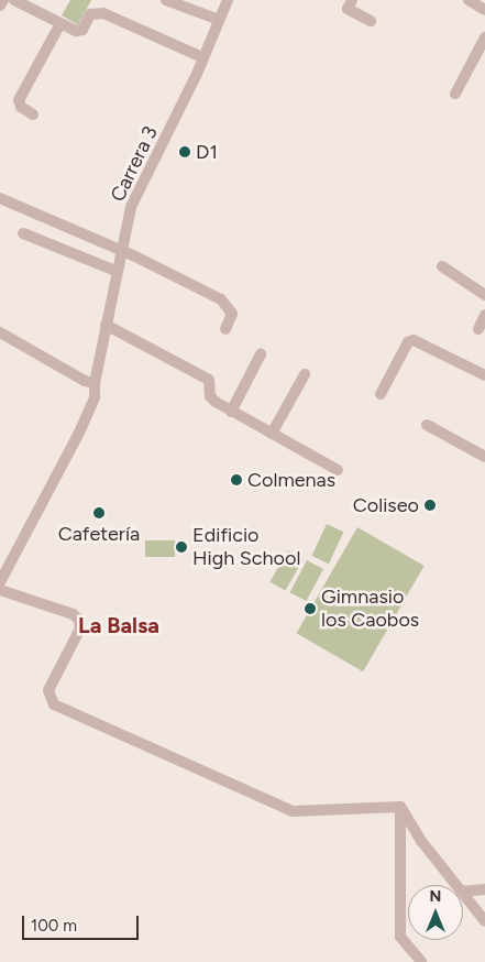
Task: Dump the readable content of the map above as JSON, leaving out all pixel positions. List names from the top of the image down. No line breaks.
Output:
{"streets":{"street":["Carrera 3"]},"districts":["La Balsa"],"places":["D1","Colmenas","Coliseo","Cafetería","Edificio High School","Gimnasio los Caobos"],"scale_bar":"100 m","north":"top"}
